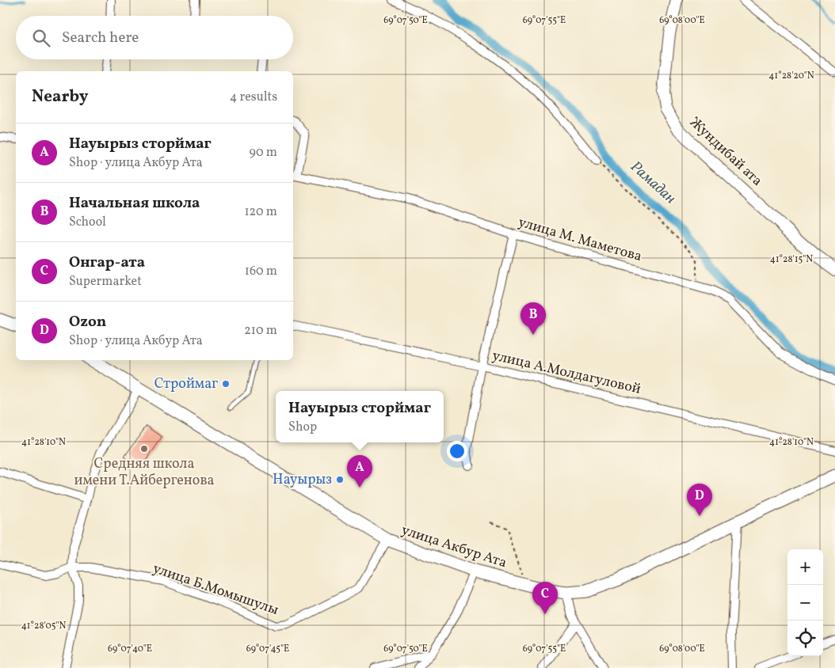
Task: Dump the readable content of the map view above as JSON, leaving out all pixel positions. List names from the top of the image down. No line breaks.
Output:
{"streets":{"main road":["улица Акбур Ата"],"street":["Жундибай ата","улица М. Маметова","улица А.Молдагуловой","улица Б.Момышулы"]},"crossings":[["улица Акбур Ата","улица Б.Момышулы"]],"water":["Рамадан"],"places":["Строймаг","Средняя школа имени Т.Айбергенова","Науырыз"],"page":{"search":"Search here","heading":["Nearby","4 results"],"list":[{"mark":"A","name":"Науырыз сторймаг","note":"Shop · улица Акбур Ата","value":"90 m"},{"mark":"B","name":"Начальная школа","note":"School","value":"120 m"},{"mark":"C","name":"Онгар-ата","note":"Supermarket","value":"160 m"},{"mark":"D","name":"Ozon","note":"Shop · улица Акбур Ата","value":"210 m"}],"pins":["B","A","D","C"],"popup":["Науырыз сторймаг","Shop"],"map_buttons":["+","−"]},"coordinates":["69°07'50\"E","69°07'55\"E","69°08'00\"E","41°28'20\"N","41°28'15\"N","41°28'10\"N","41°28'05\"N","69°07'40\"E","69°07'45\"E"]}
